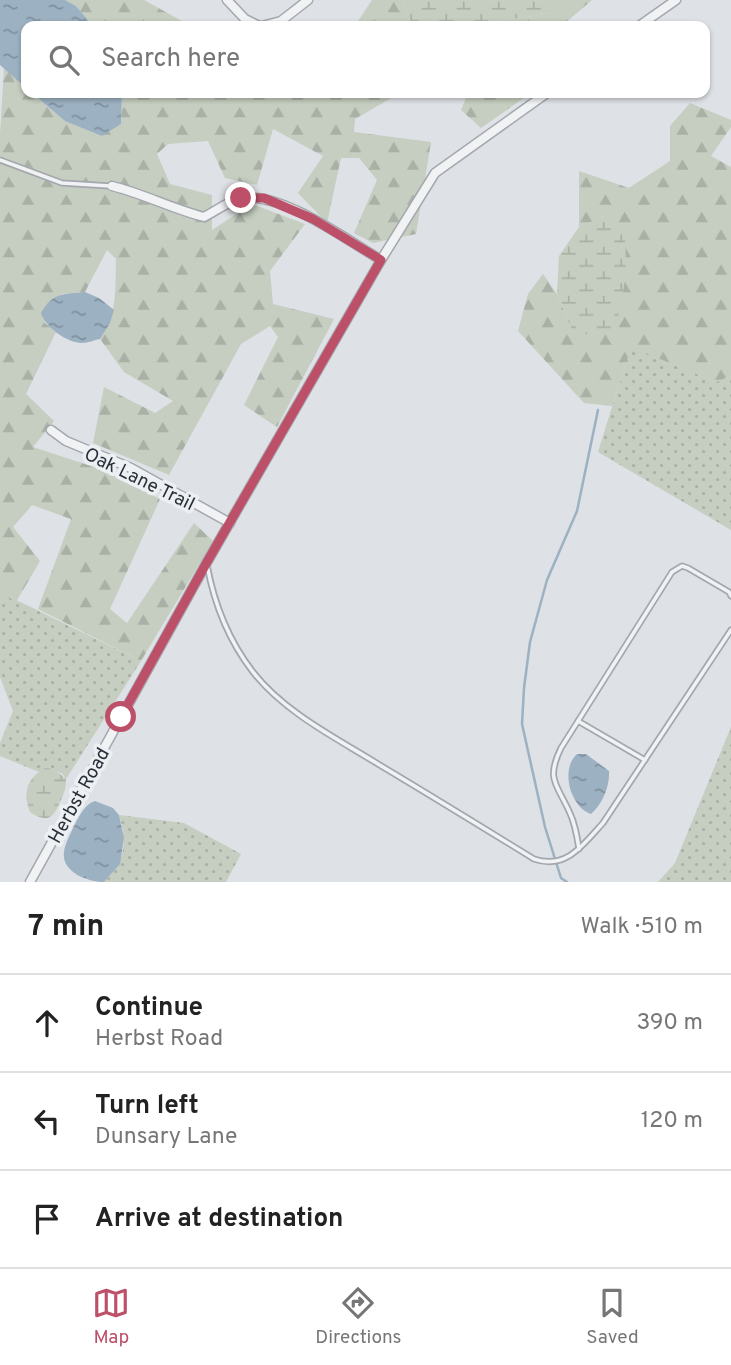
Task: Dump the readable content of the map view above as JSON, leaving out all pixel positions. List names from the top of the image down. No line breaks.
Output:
{"streets":{"street":["Oak Lane Trail","Herbst Road"]},"crossings":[["Oak Lane Trail","Herbst Road"]],"page":{"search":"Search here","heading":["7 min","Walk · 510 m"],"list":[["Continue","Herbst Road","390 m"],["Turn left","Dunsary Lane","120 m"],"Arrive at destination"],"nav":["Map","Directions","Saved"]}}
